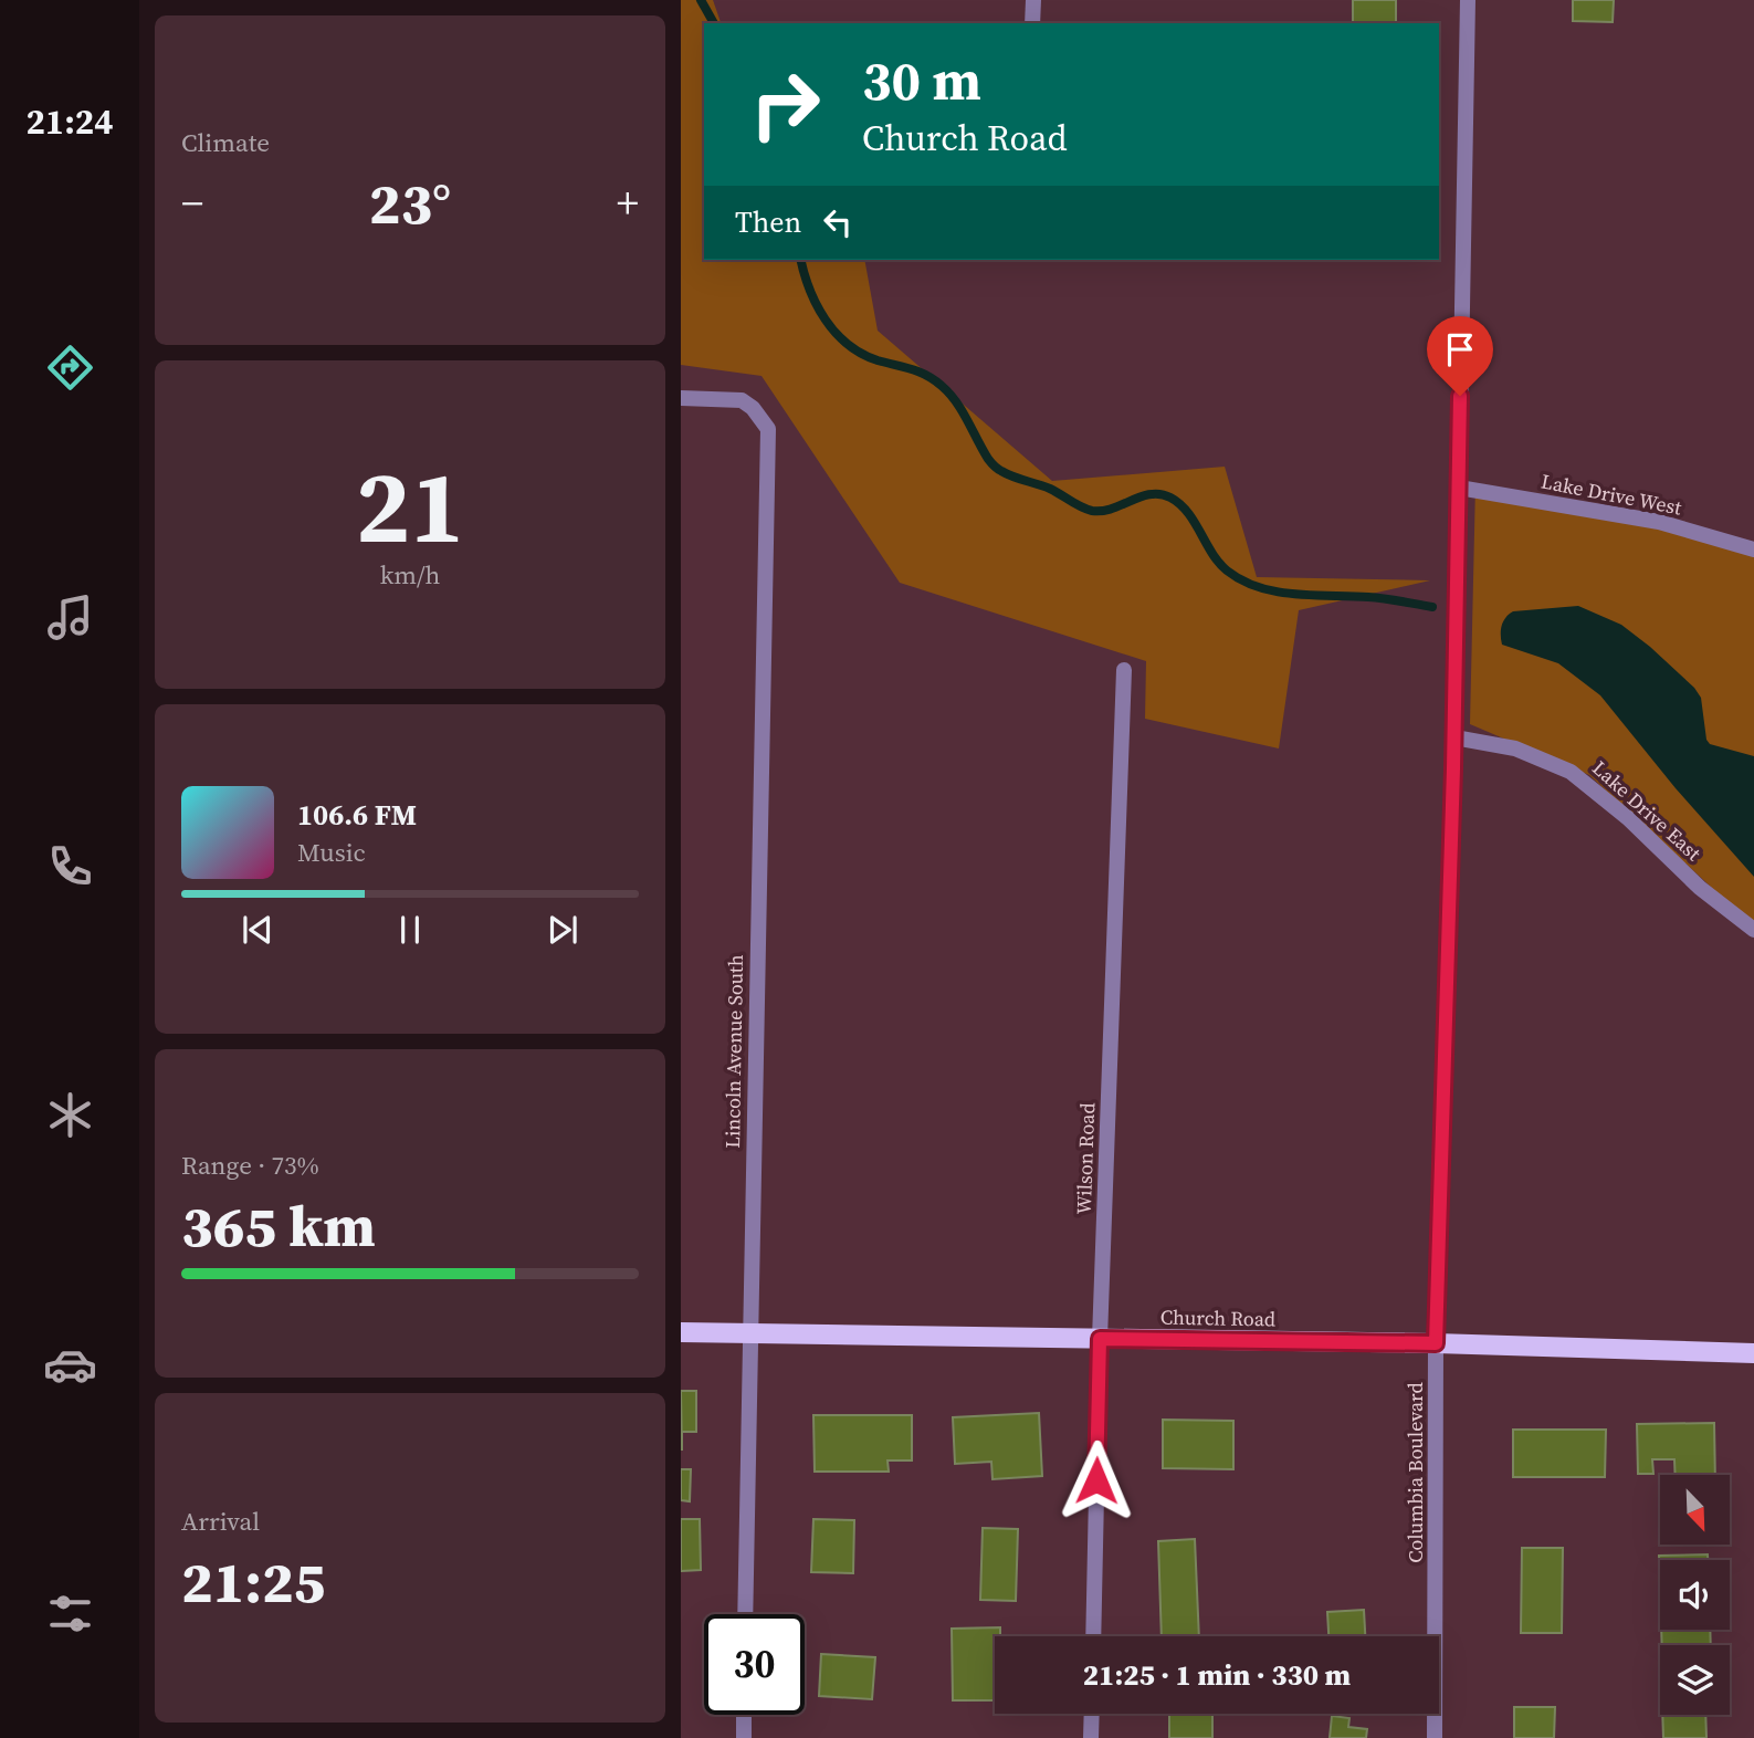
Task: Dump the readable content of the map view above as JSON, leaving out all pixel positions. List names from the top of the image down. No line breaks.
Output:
{"streets":{"main road":["Church Road"],"street":["Lake Drive West","Lake Drive East","Lincoln Avenue South","Wilson Road","Columbia Boulevard"]},"crossings":[["Lake Drive West","Columbia Boulevard"],["Lake Drive East","Columbia Boulevard"],["Lincoln Avenue South","Church Road"],["Wilson Road","Church Road"],["Church Road","Columbia Boulevard"]],"north":"bottom right","page":{"tabs":"21:24","tile":["Climate",["21","km/h"],["Range · 73%","365 km"],["Arrival","21:25"]],"turn":["30 m","Church Road"],"heat":["−","23°","+"],"then":"Then","song":["106.6 FM","Music"],"limit":"30","trip":"21:25 · 1 min · 330 m"}}
